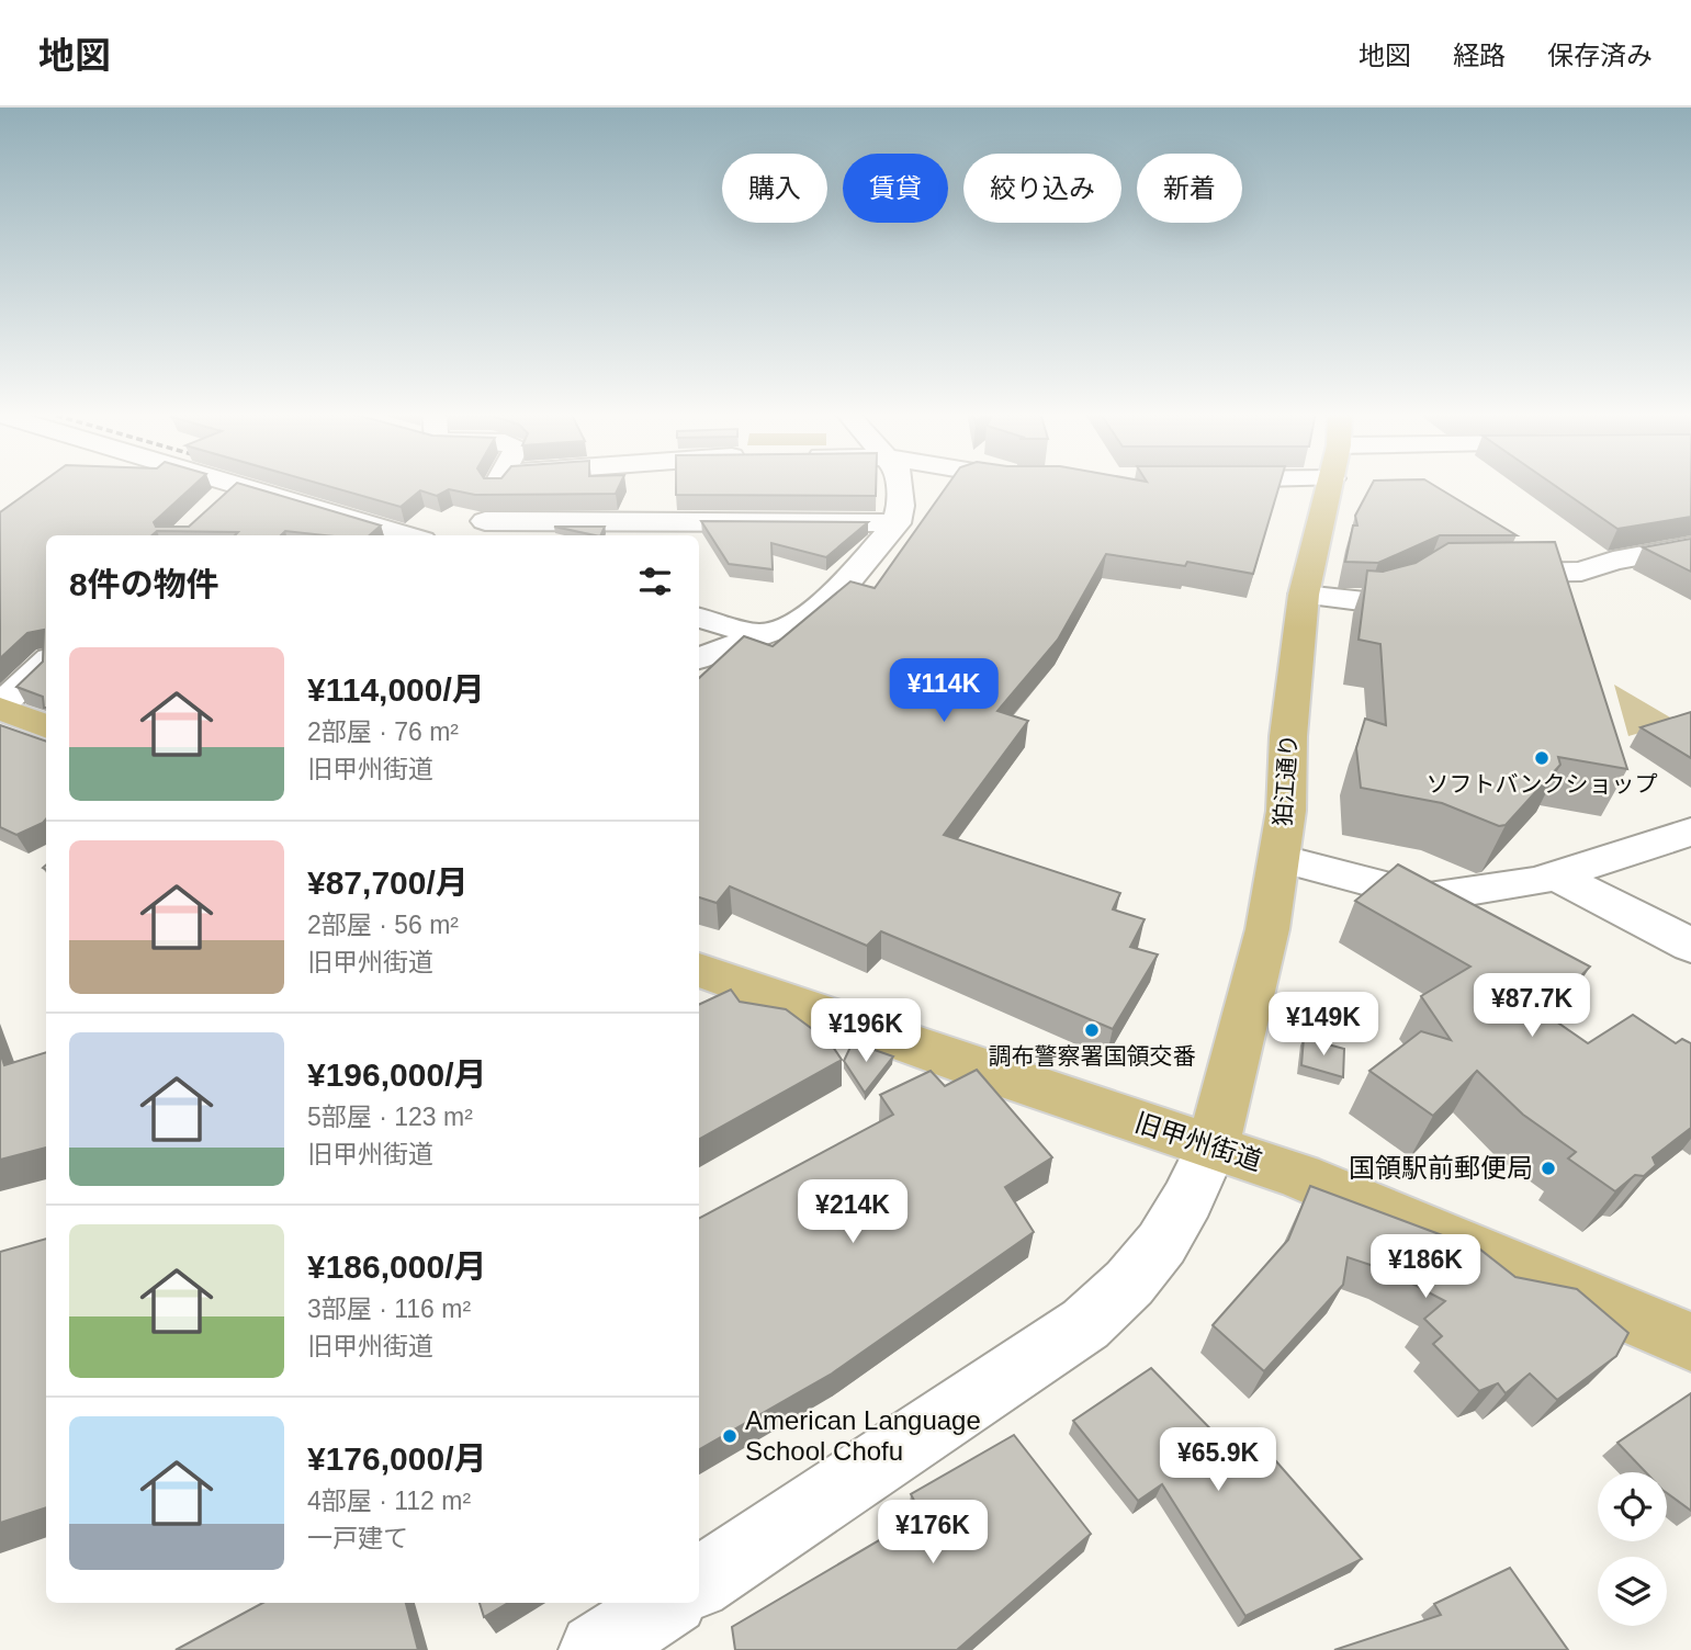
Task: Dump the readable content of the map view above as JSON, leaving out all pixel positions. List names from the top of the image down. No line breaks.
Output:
{"streets":{"main road":["狛江通り","旧甲州街道"]},"crossings":[["狛江通り","旧甲州街道"]],"places":["ソフトバンクショップ","調布警察署国領交番","国領駅前郵便局","American Language School Chofu"],"page":{"header":"地図","nav":["地図","経路","保存済み"],"chip":["購入","賃貸","絞り込み","新着"],"heading":"8件の物件","list":[{"name":"¥114,000/月","note":"2部屋 · 76 m² · 旧甲州街道"},{"name":"¥87,700/月","note":"2部屋 · 56 m² · 旧甲州街道"},{"name":"¥196,000/月","note":"5部屋 · 123 m² · 旧甲州街道"},{"name":"¥186,000/月","note":"3部屋 · 116 m² · 旧甲州街道"},{"name":"¥176,000/月","note":"4部屋 · 112 m² · 一戸建て"}],"price":["¥114K","¥87.7K","¥149K","¥196K","¥214K","¥186K","¥65.9K","¥176K"]}}
